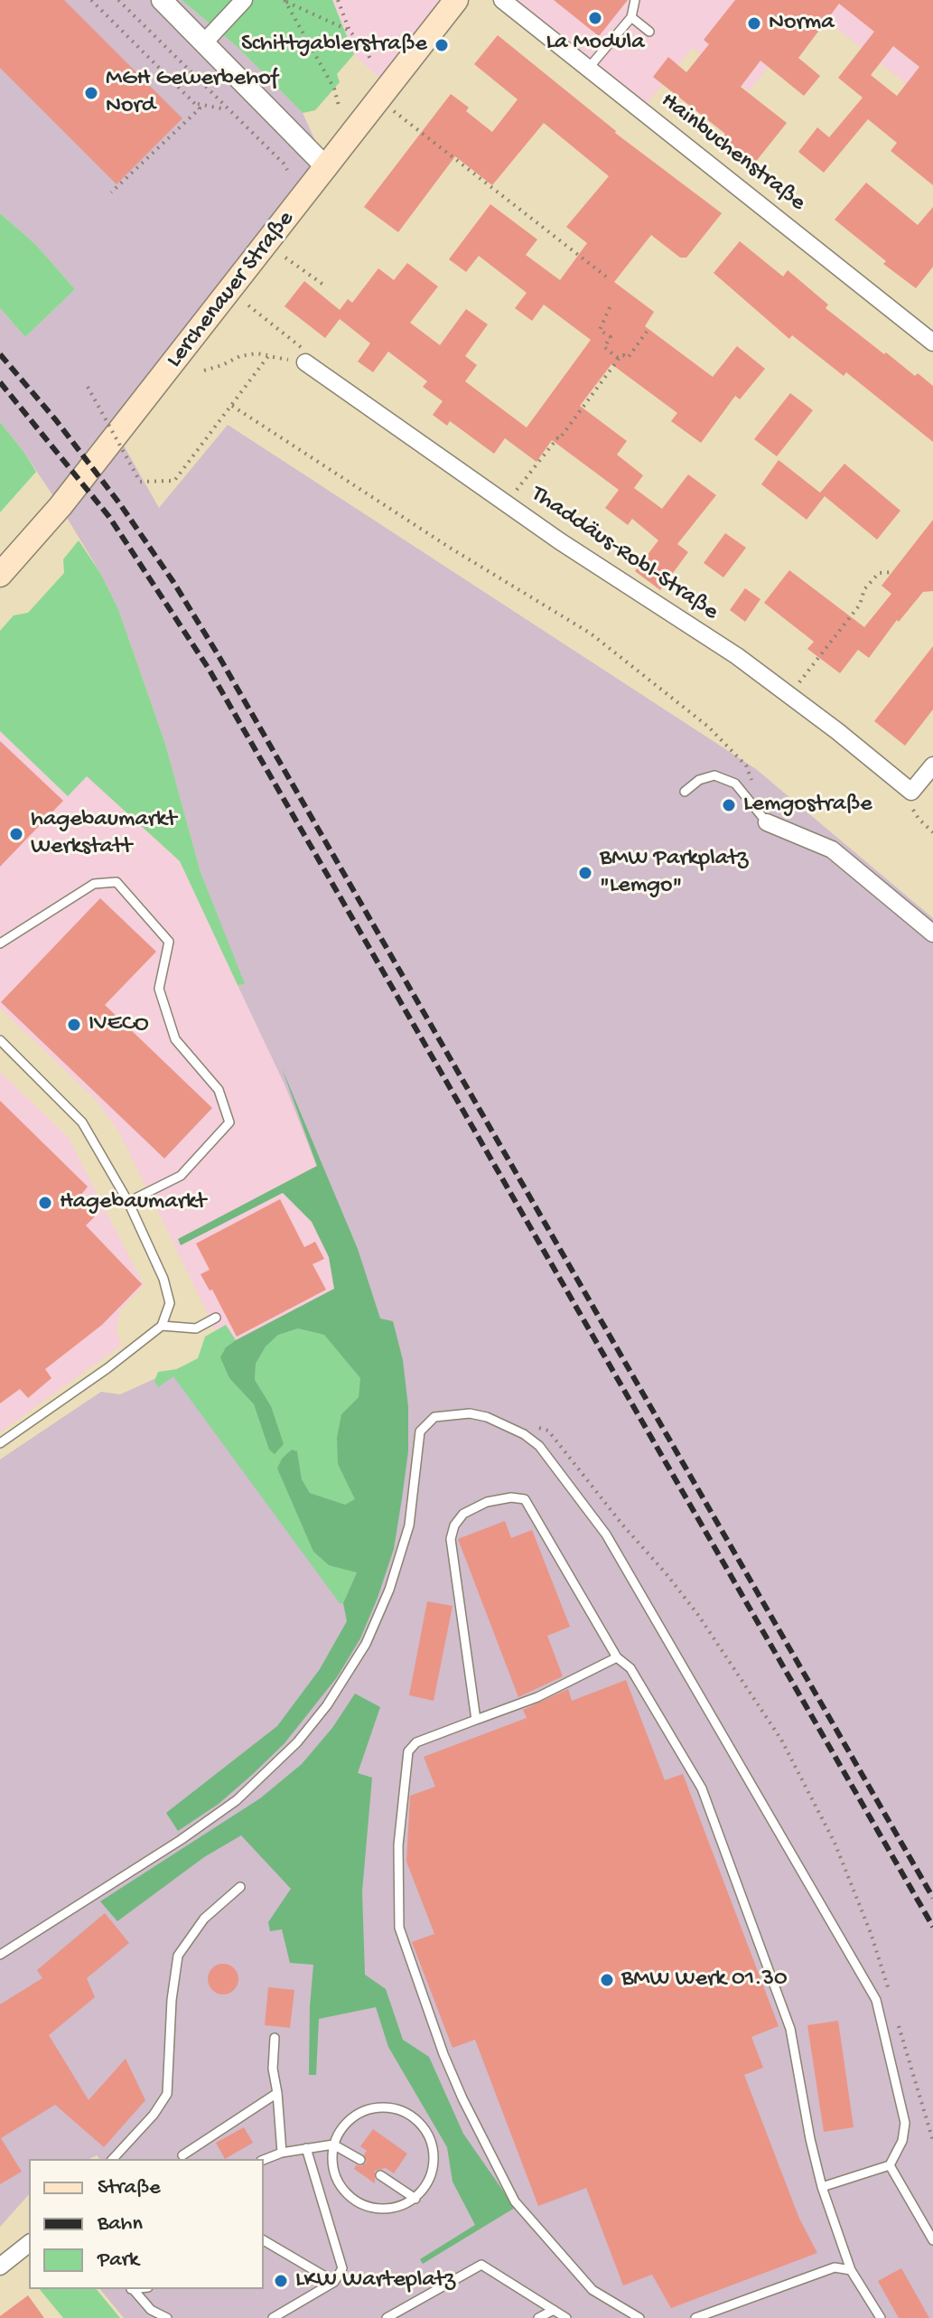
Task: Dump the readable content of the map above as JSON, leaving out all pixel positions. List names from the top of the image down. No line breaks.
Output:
{"streets":{"main road":["Lerchenauer Straße"],"street":["Hainbuchenstraße","Thaddäus-Robl-Straße"]},"places":["La Modula","Norma","Schittgablerstraße","MGH Gewerbehof Nord","Lemgostraße","hagebaumarkt Werkstatt","BMW Parkplatz \"Lemgo\"","IVECO","Hagebaumarkt","BMW Werk 01.30","LKW Warteplatz"],"legend":["Straße","Bahn","Park"]}
